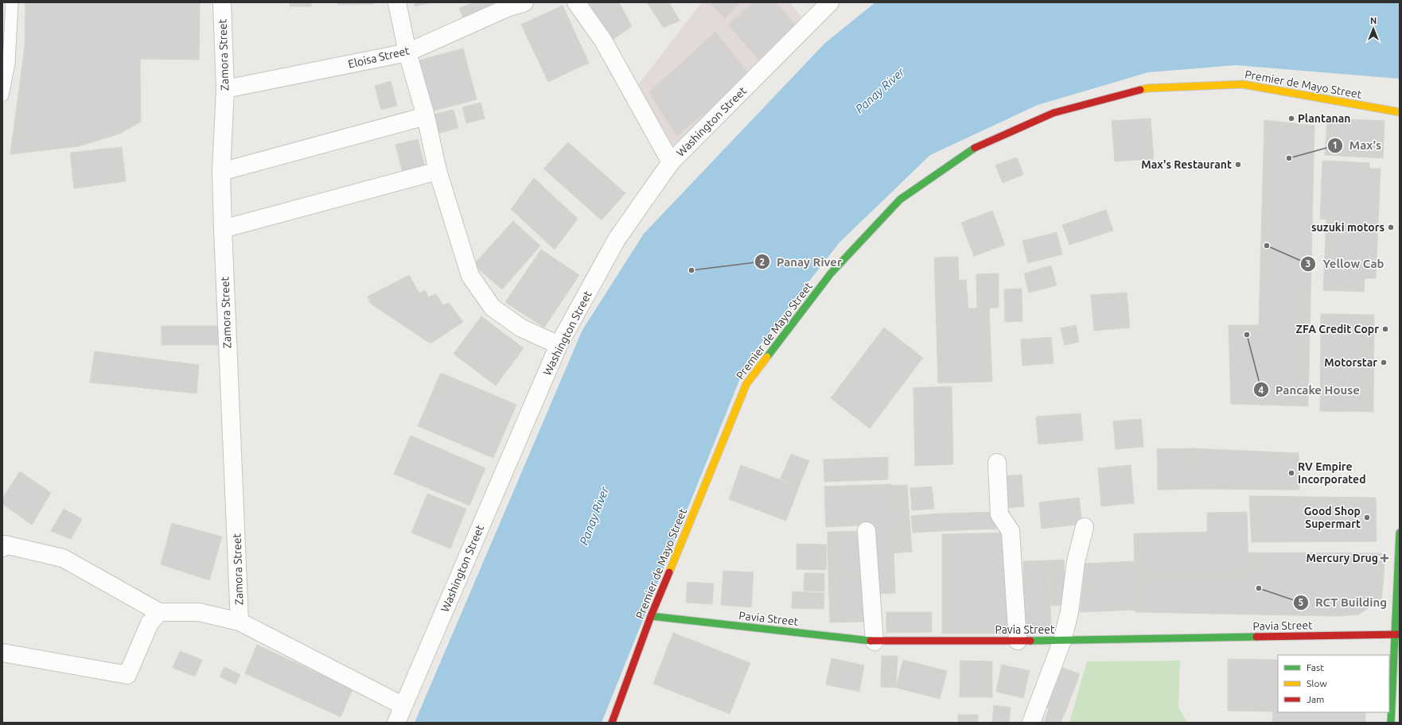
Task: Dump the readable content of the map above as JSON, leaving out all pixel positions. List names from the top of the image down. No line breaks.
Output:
{"streets":{"main road":["Premier de Mayo Street","Pavia Street"],"street":["Zamora Street","Eloisa Street","Washington Street"]},"crossings":[["Zamora Street","Eloisa Street"],["Premier de Mayo Street","Pavia Street"]],"water":["Panay River"],"places":{"other":["Plantanan","Max's","Max's Restaurant","suzuki motors","Yellow Cab","Panay River","ZFA Credit Copr","Pancake House","Motorstar","RV Empire Incorporated","Good Shop Supermart","RCT Building"],"health":["Mercury Drug"]},"legend":["Fast","Slow","Jam"],"north":"top"}
